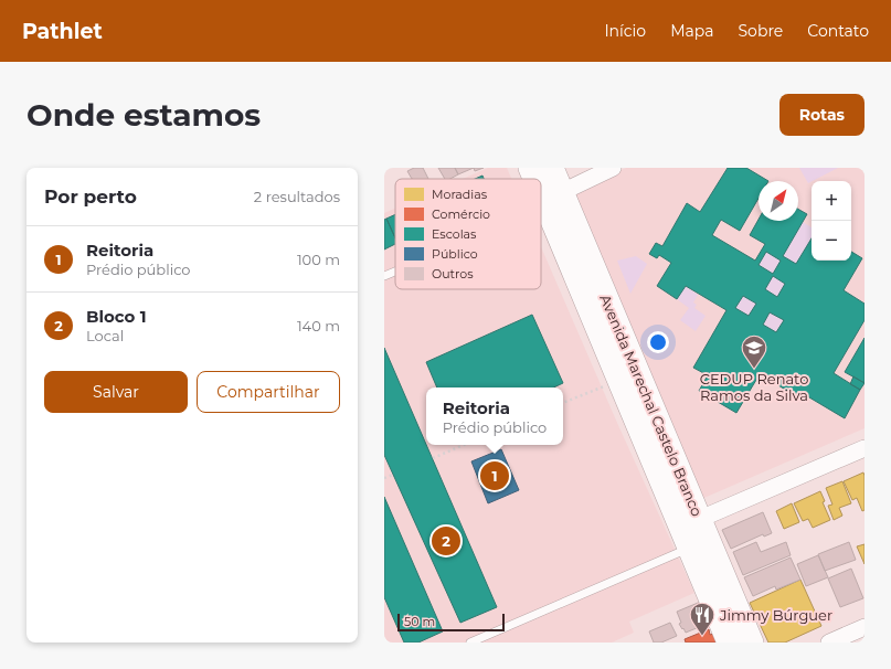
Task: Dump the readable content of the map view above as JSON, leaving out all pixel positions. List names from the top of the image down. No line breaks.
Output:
{"streets":{"main road":["Avenida Marechal Castelo Branco"]},"places":{"school or university":["CEDUP Renato Ramos da Silva"],"restaurant":["Jimmy Búrguer"]},"legend":["Moradias","Comércio","Escolas","Público","Outros"],"scale_bar":"50 m","north":"top right","page":{"header":"Pathlet","nav":["Início","Mapa","Sobre","Contato"],"buttons":["Rotas",["Salvar","Compartilhar"]],"title":"Onde estamos","heading":["Por perto","2 resultados"],"map_buttons":["+","−"],"list":[{"mark":"1","name":"Reitoria","note":"Prédio público","value":"100 m"},{"mark":"2","name":"Bloco 1","note":"Local","value":"140 m"}],"popup":["Reitoria","Prédio público"],"pins":["1","2"],"scale":"50 m"}}
